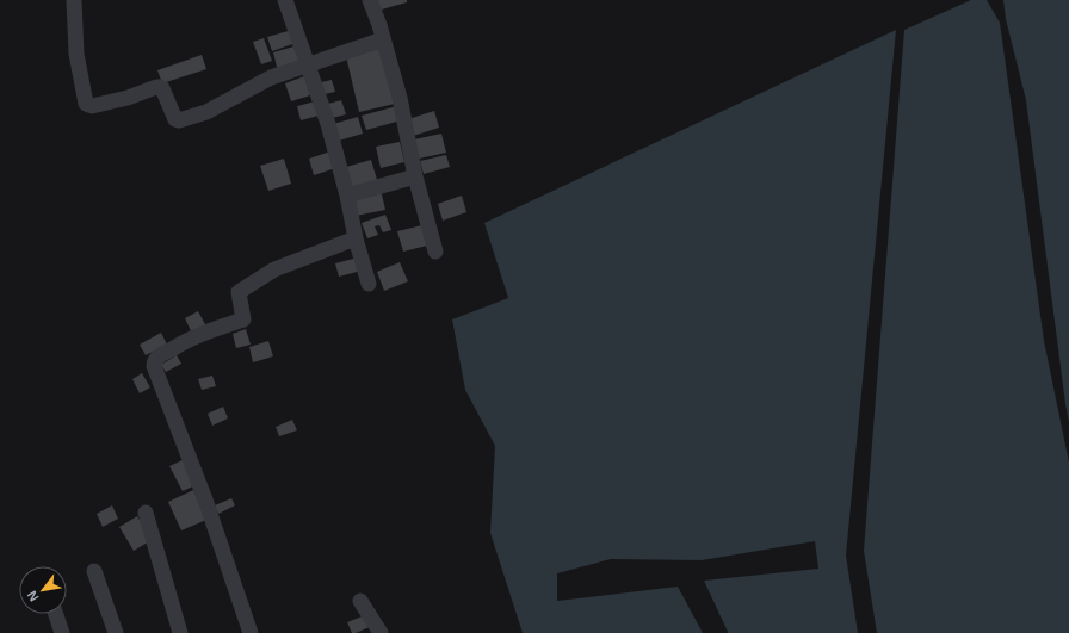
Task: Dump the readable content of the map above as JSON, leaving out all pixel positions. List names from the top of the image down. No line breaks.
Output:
{"north":"bottom left"}
